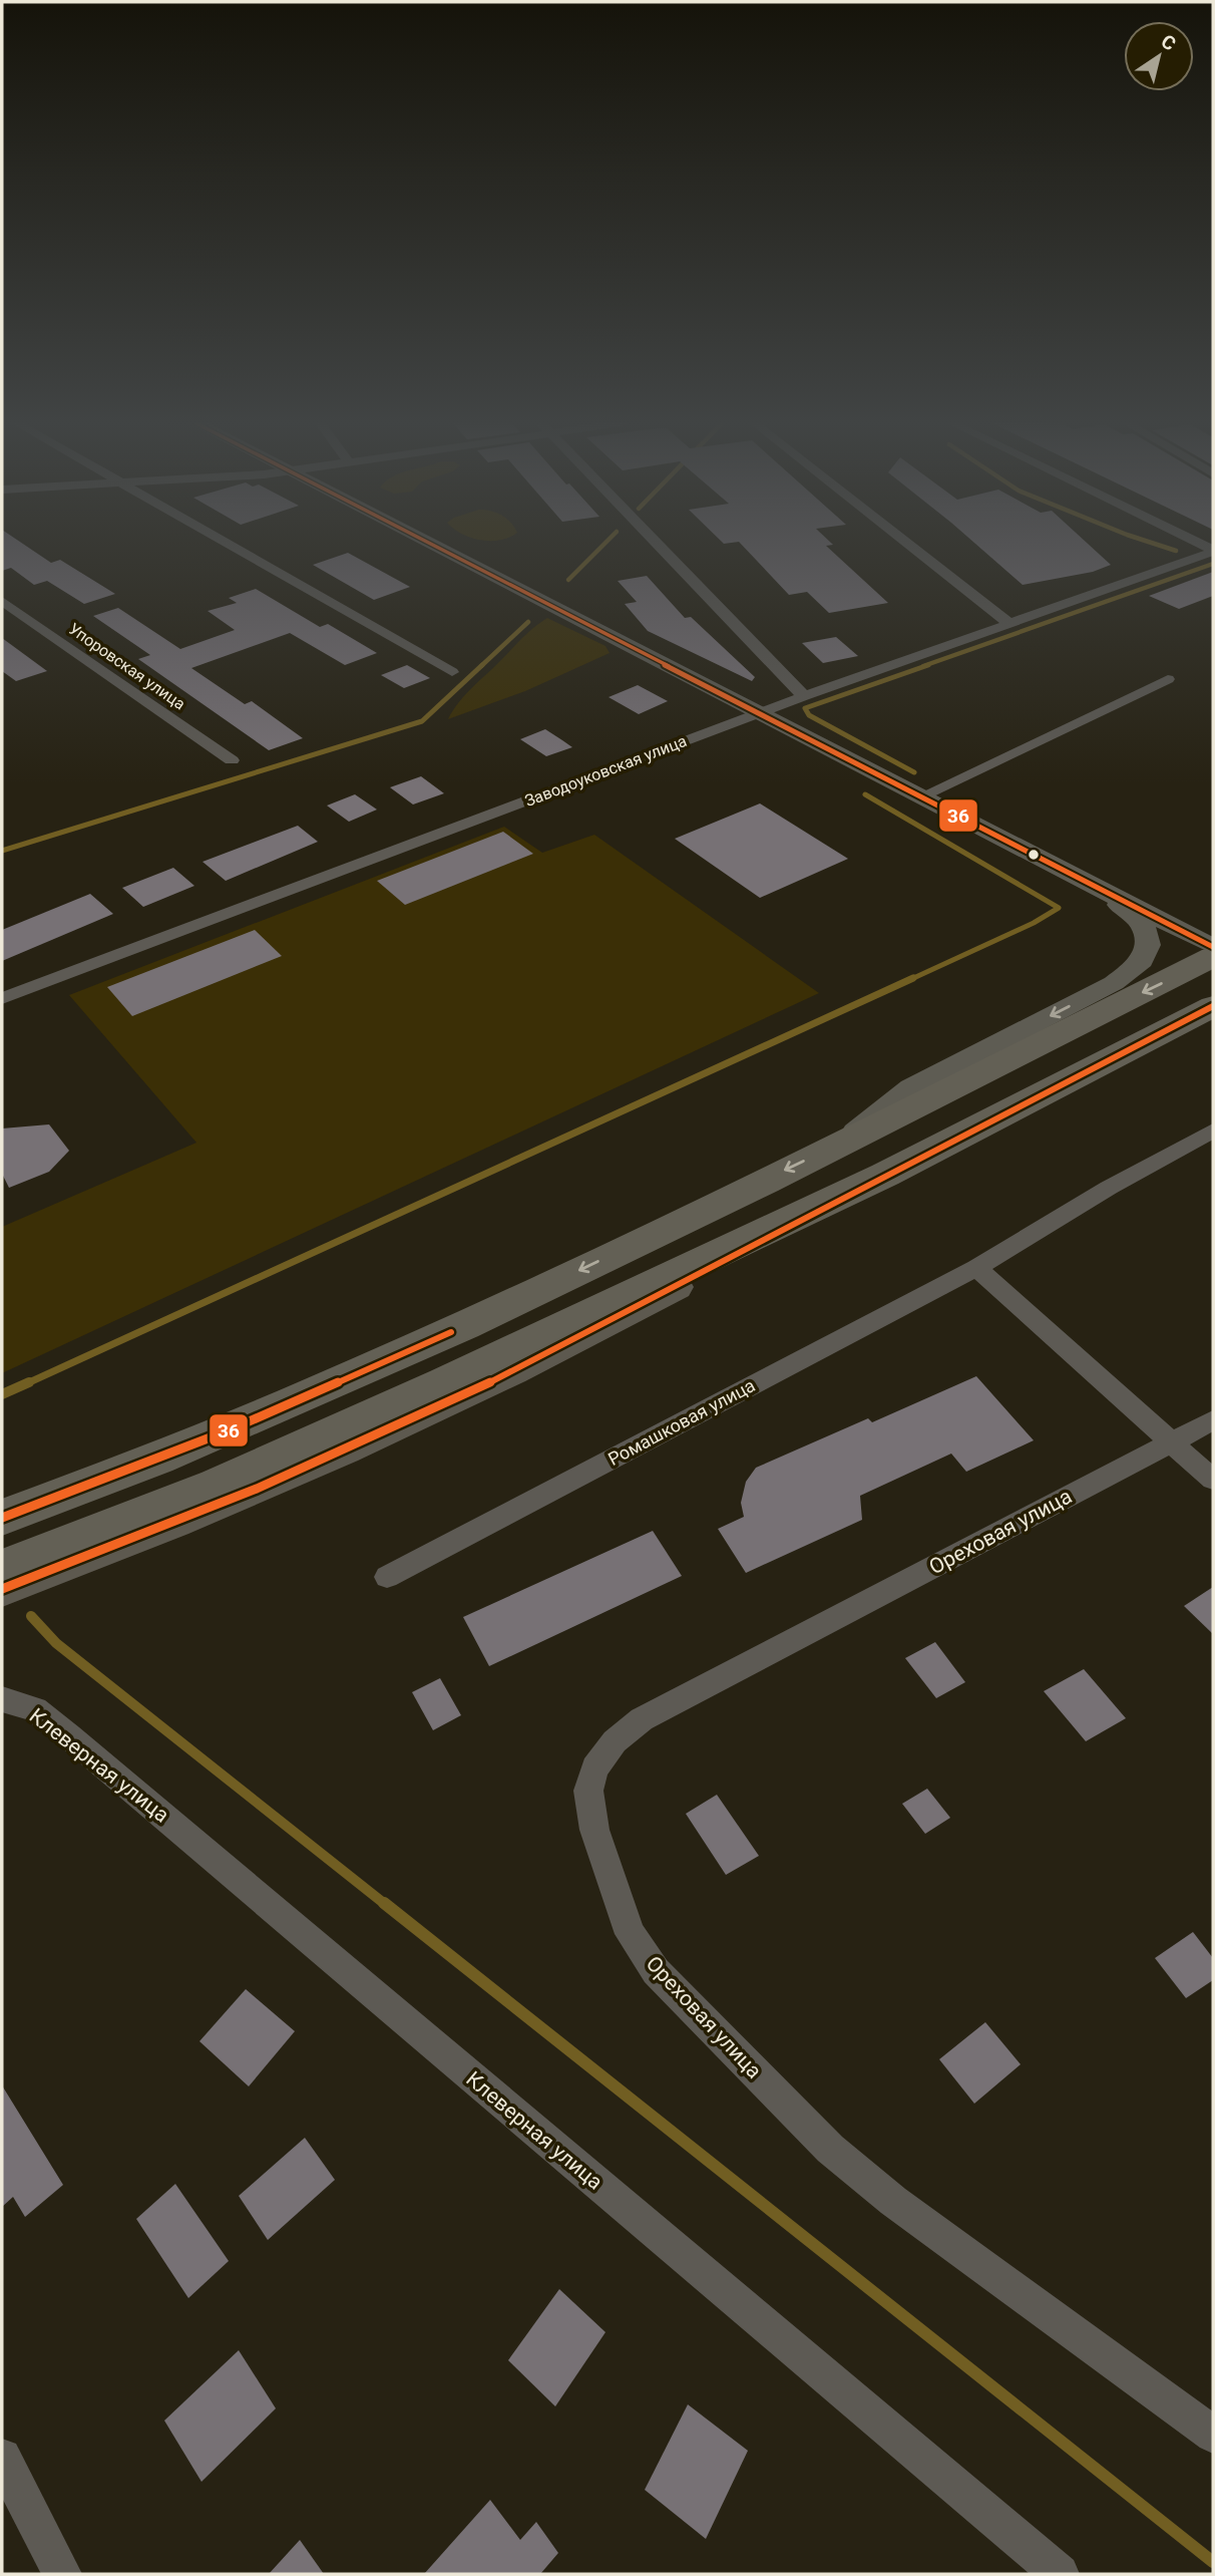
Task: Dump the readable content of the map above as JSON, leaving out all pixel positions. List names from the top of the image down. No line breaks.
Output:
{"streets":{"street":["Упоровская улица","Заводоуковская улица","Ромашковая улица","Ореховая улица","Клеверная улица"]},"lines":["transit line 36"],"north":"top right"}
